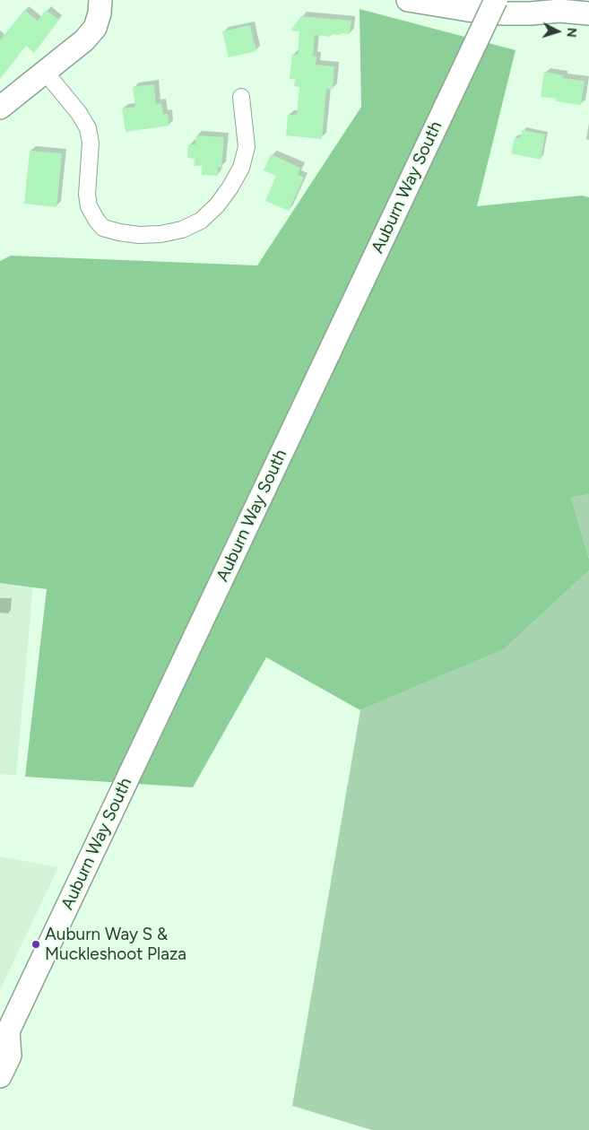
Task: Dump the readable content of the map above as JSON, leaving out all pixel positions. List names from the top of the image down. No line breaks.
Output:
{"streets":{"main road":["Auburn Way South"]},"places":["Auburn Way S & Muckleshoot Plaza"],"north":"right"}
